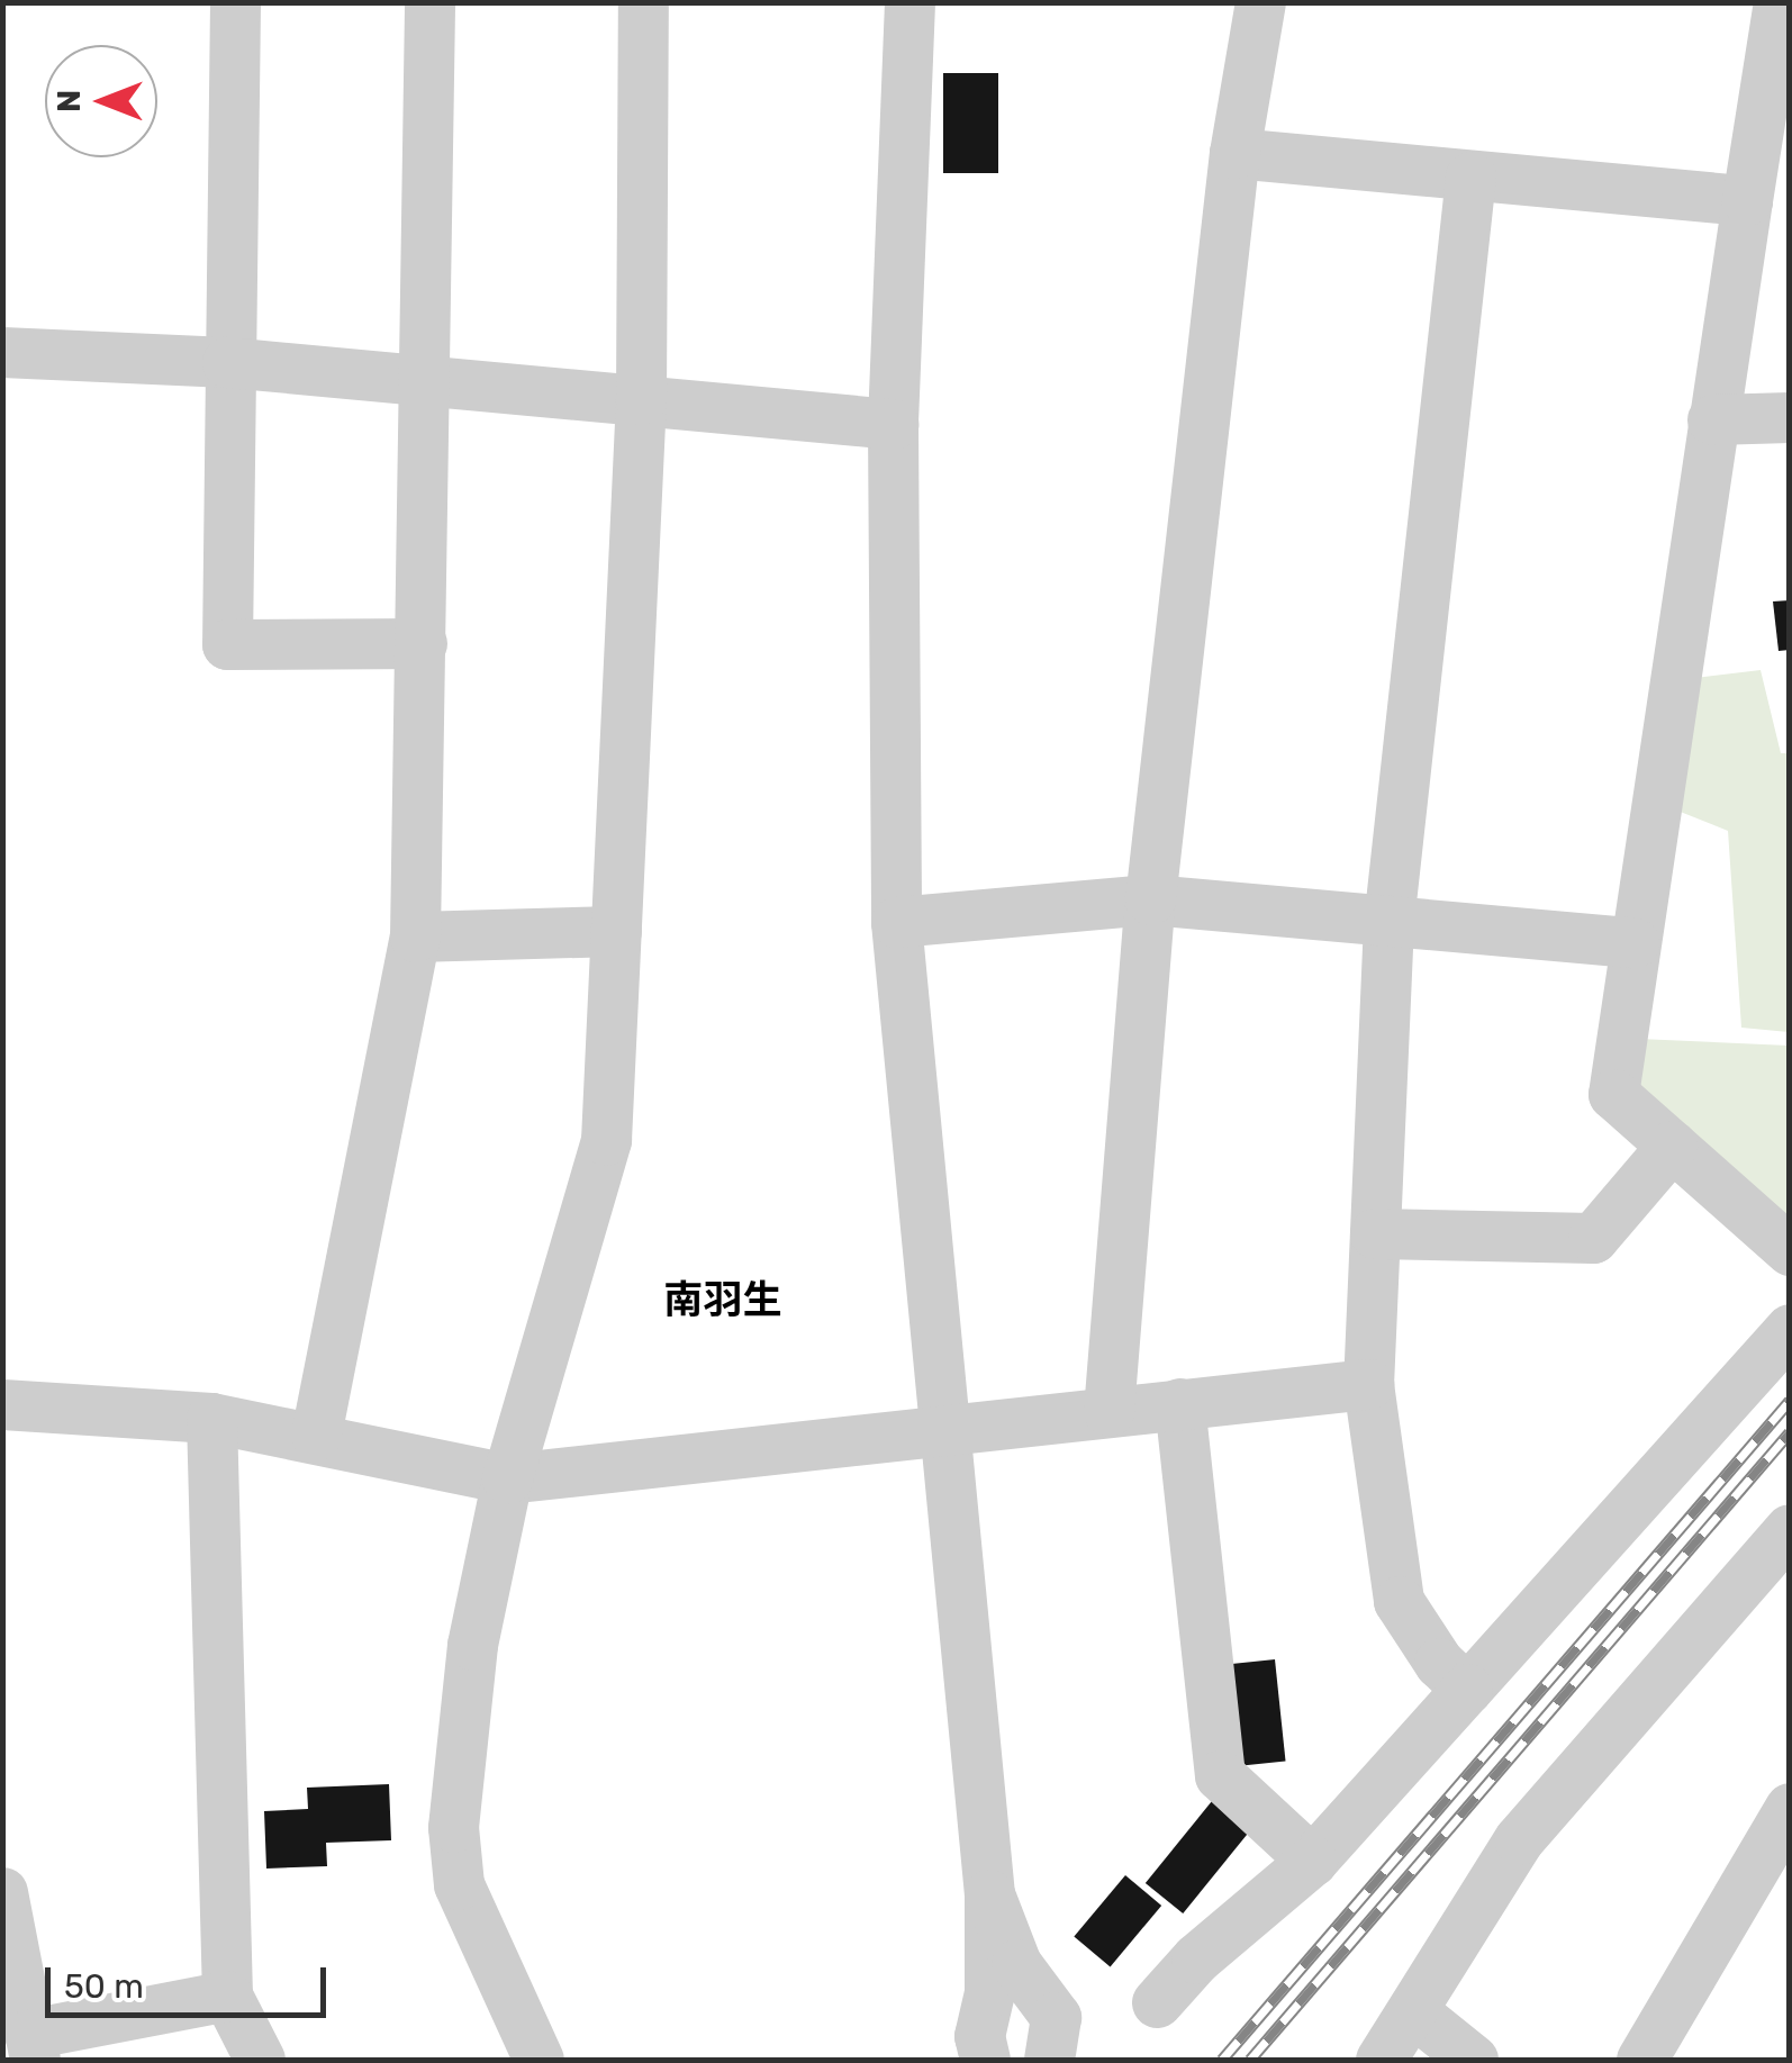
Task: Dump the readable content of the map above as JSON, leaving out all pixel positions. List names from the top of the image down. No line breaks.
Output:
{"districts":["南羽生"],"scale_bar":"50 m","north":"left"}
